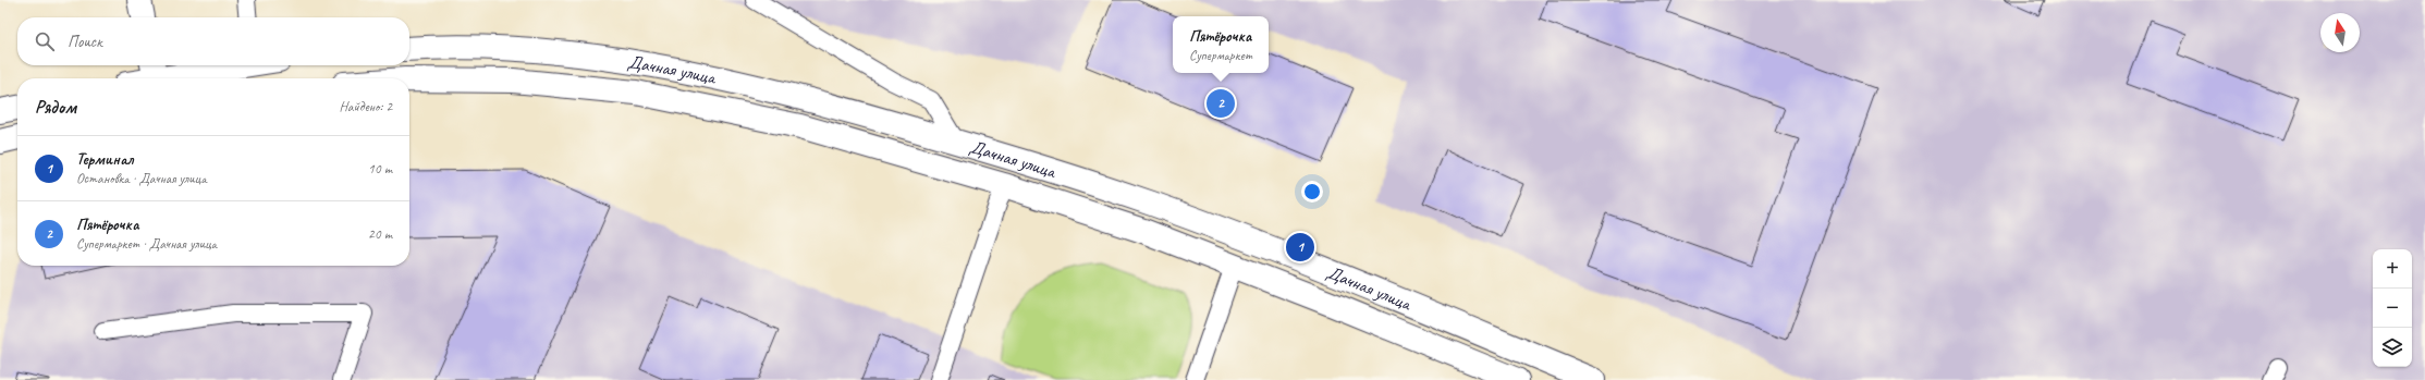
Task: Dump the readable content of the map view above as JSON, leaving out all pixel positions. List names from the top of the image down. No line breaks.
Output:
{"streets":{"main road":["Дачная улица"]},"north":"top","page":{"popup":["Пятёрочка","Супермаркет"],"search":"Поиск","heading":["Рядом","Найдено: 2"],"pins":["2","1"],"list":[{"mark":"1","name":"Терминал","note":"Остановка · Дачная улица","value":"10 m"},{"mark":"2","name":"Пятёрочка","note":"Супермаркет · Дачная улица","value":"20 m"}],"map_buttons":["+","−"]}}
